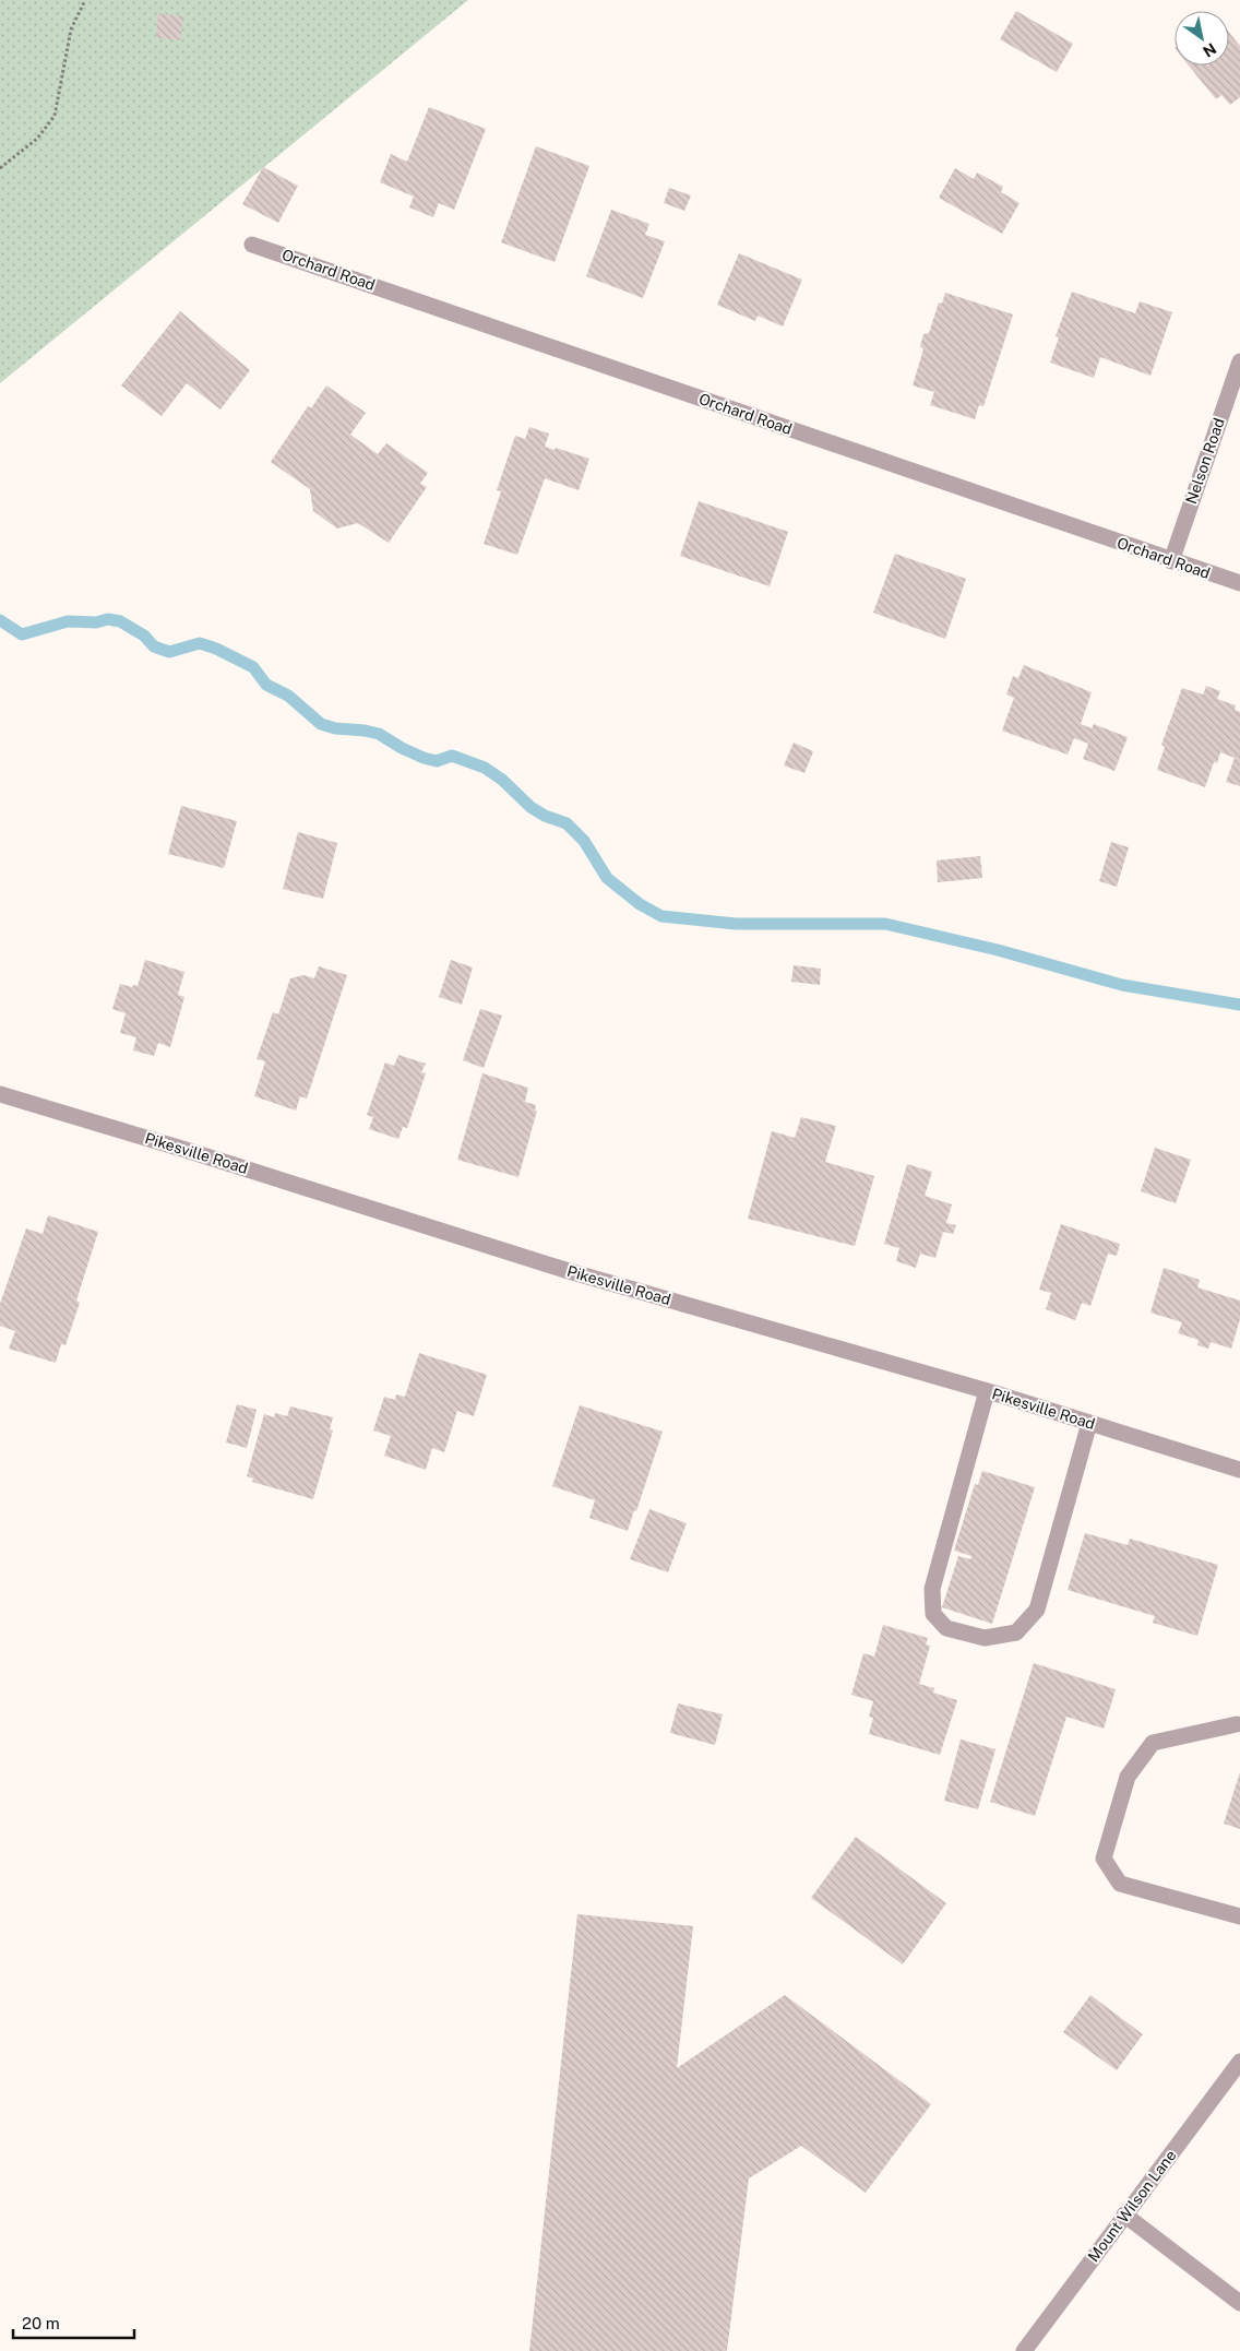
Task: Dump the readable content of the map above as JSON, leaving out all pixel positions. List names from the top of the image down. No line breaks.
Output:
{"streets":{"street":["Orchard Road","Nelson Road","Pikesville Road","Mount Wilson Lane"]},"crossings":[["Orchard Road","Nelson Road"]],"scale_bar":"20 m","north":"bottom right"}
